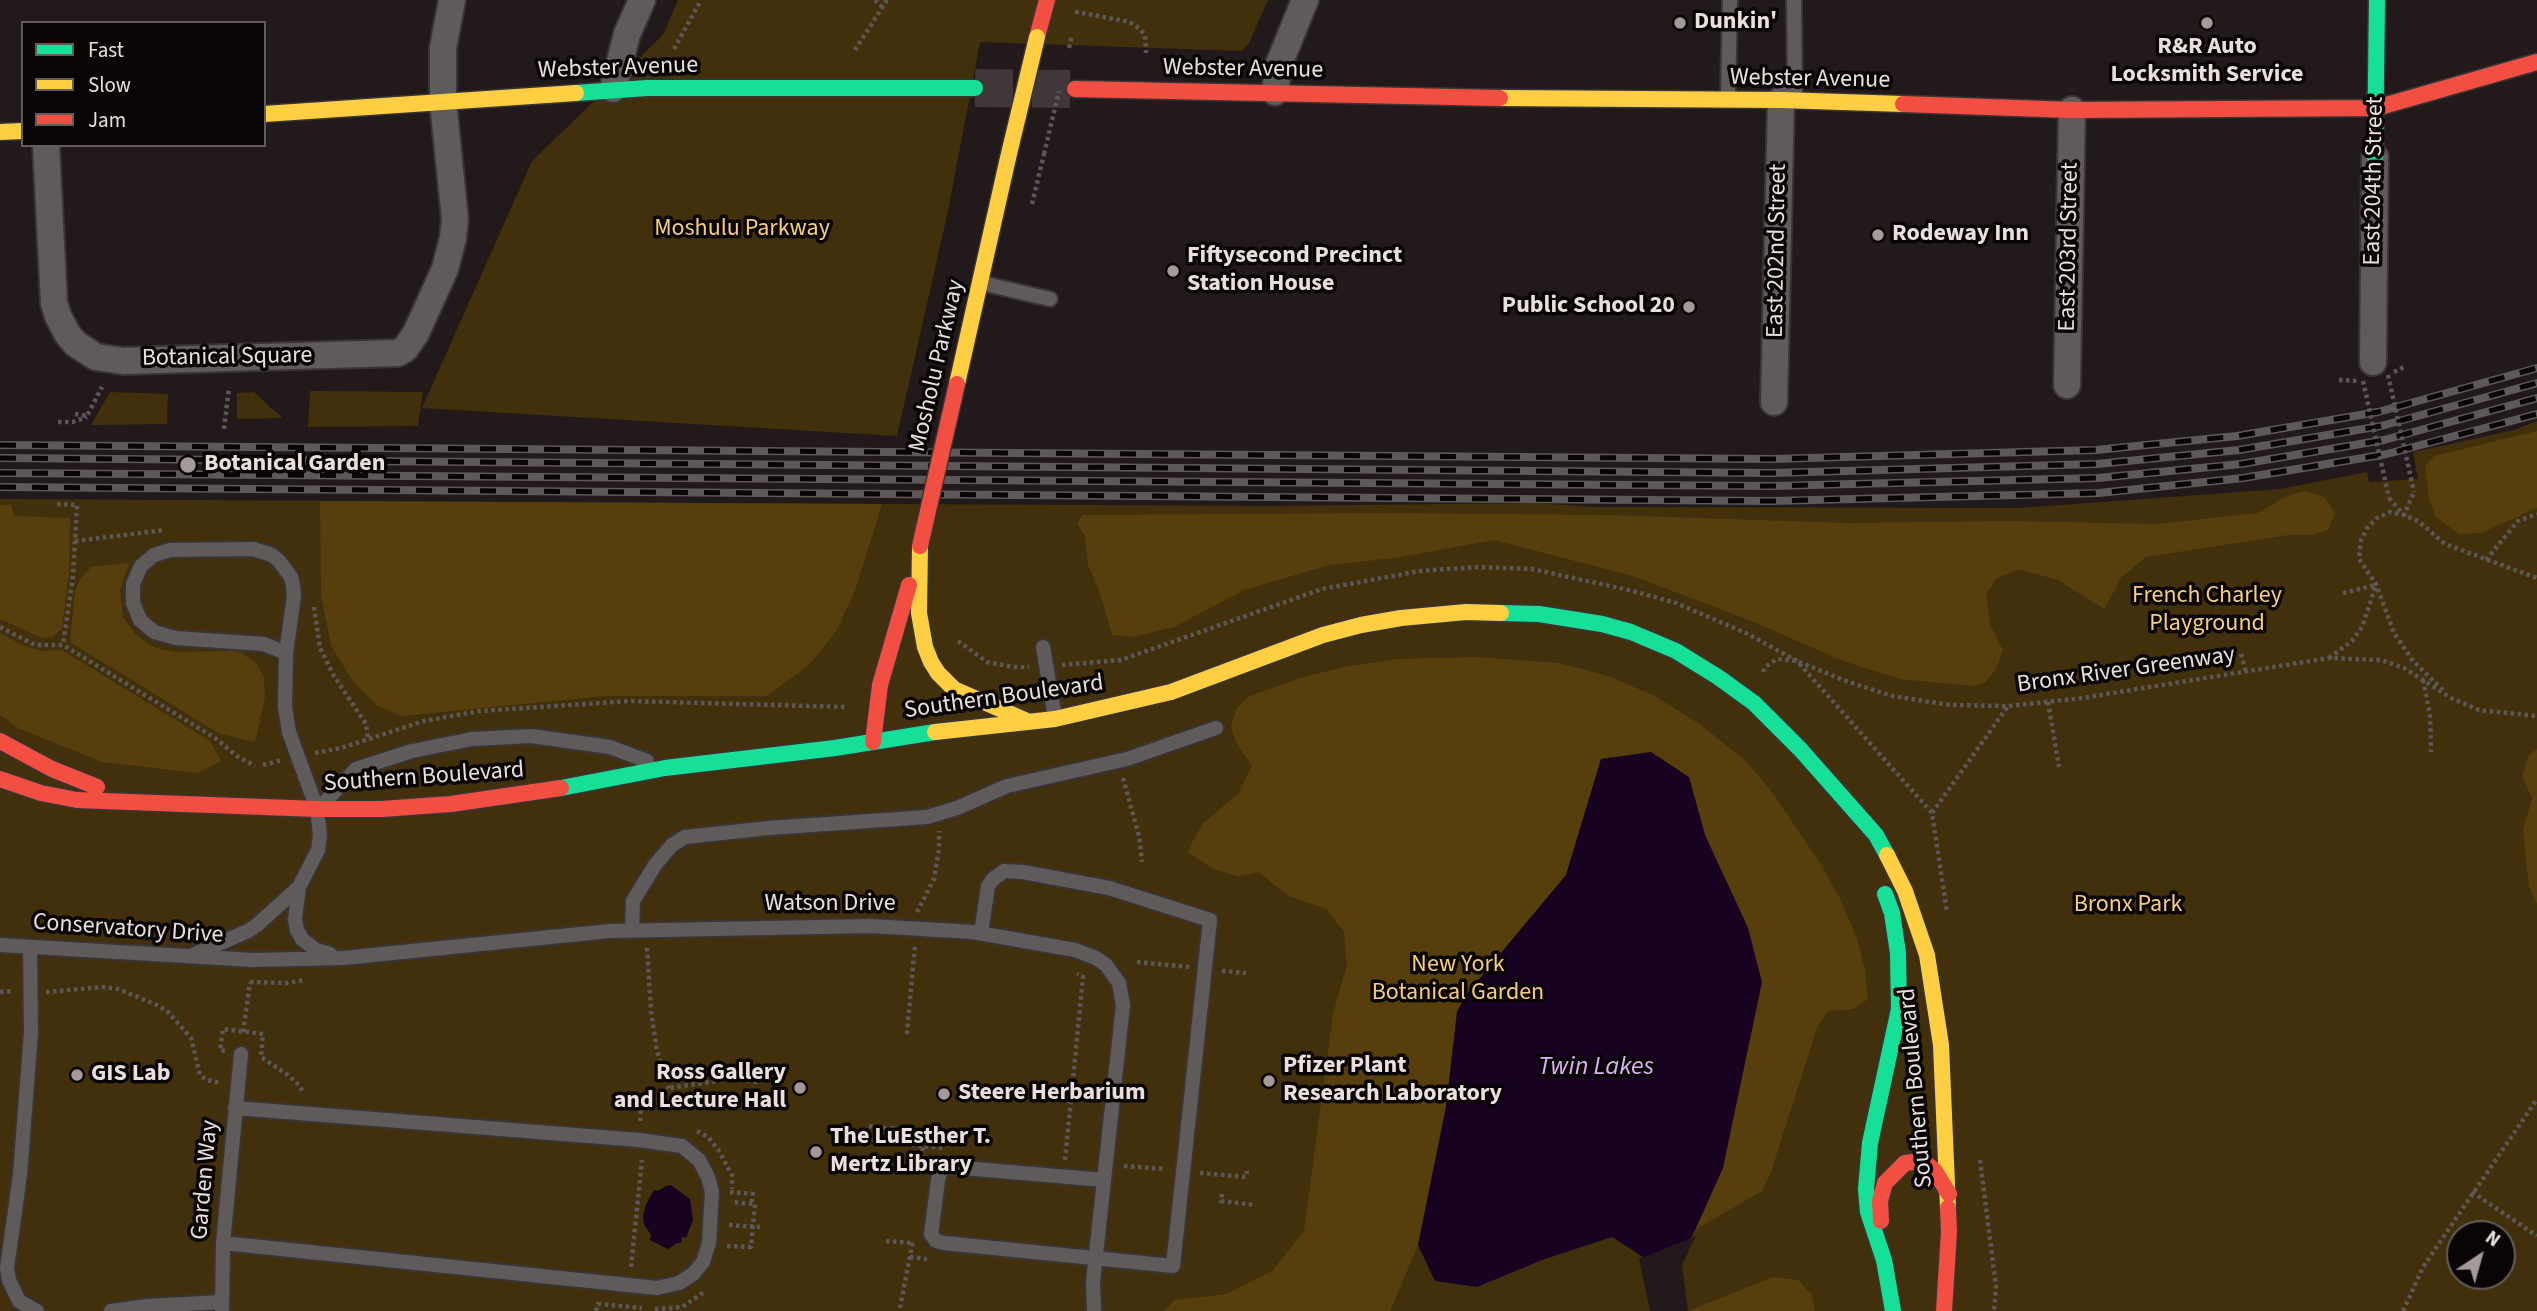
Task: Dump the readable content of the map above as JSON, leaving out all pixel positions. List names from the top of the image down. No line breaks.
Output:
{"streets":{"main road":["Webster Avenue","East 204th Street","Mosholu Parkway","Southern Boulevard"],"street":["East 203rd Street","East 202nd Street","Botanical Square"],"lane":["Watson Drive","Conservatory Drive","Garden Way"],"path":["Bronx River Greenway"]},"crossings":[["Webster Avenue","East 204th Street"],["Webster Avenue","East 203rd Street"],["Webster Avenue","East 202nd Street"],["Webster Avenue","Botanical Square"],["Mosholu Parkway","Southern Boulevard"],["Watson Drive","Conservatory Drive"]],"water":["Twin Lakes"],"parks":["Moshulu Parkway","French Charley Playground","Bronx Park","New York Botanical Garden"],"places":["Dunkin'","R&R Auto Locksmith Service","Rodeway Inn","Fiftysecond Precinct Station House","Public School 20","Botanical Garden","GIS Lab","Pfizer Plant Research Laboratory","Ross Gallery and Lecture Hall","Steere Herbarium","The LuEsther T. Mertz Library"],"legend":["Fast","Slow","Jam"],"north":"top right"}
